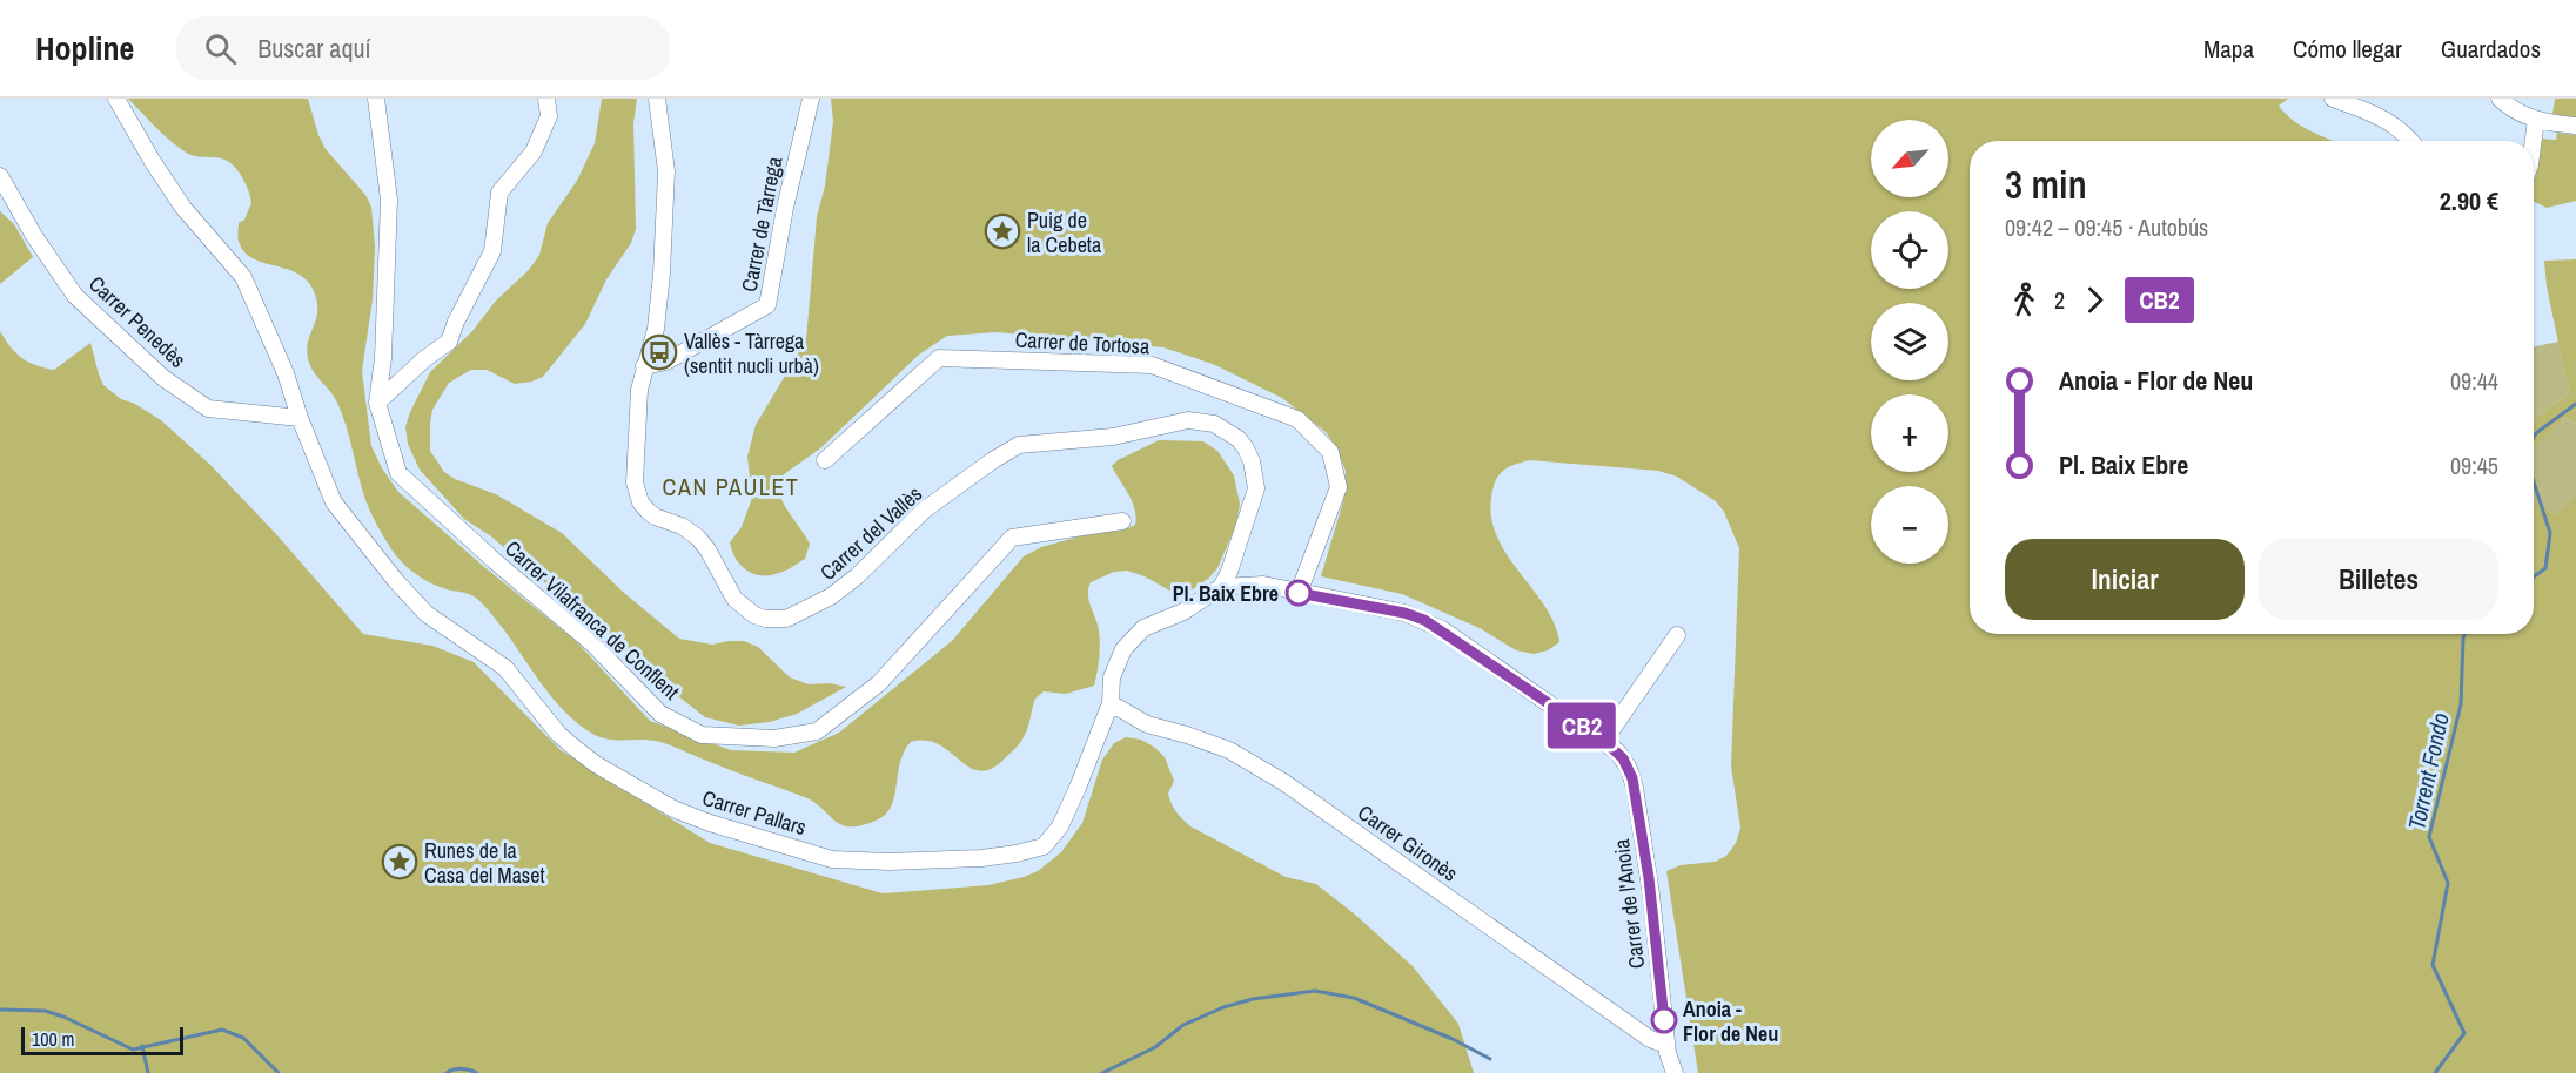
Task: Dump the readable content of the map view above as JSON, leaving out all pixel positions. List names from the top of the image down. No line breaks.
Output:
{"streets":{"street":["Carrer de Tàrrega","Carrer Penedès","Carrer de Tortosa","Carrer del Vallès","Carrer Vilafranca de Conflent","Carrer Pallars","Carrer Gironès","Carrer de l'Anoia"]},"crossings":[["Carrer de Tàrrega","Carrer del Vallès"],["Carrer Penedès","Carrer Pallars"],["Carrer de Tortosa","Carrer de l'Anoia"],["Carrer del Vallès","Carrer Pallars"],["Carrer del Vallès","Carrer de l'Anoia"],["Carrer Pallars","Carrer Gironès"],["Carrer Pallars","Carrer de l'Anoia"],["Carrer Gironès","Carrer de l'Anoia"]],"districts":["CAN PAULET"],"water":["Torrent Fondo"],"places":{"place":["Puig de la Cebeta","Runes de la Casa del Maset"],"bus stop":["Vallès - Tàrrega (sentit nucli urbà)"],"other":["Pl. Baix Ebre","Anoia - Flor de Neu"]},"lines":["bus line CB2"],"scale_bar":"100 m","north":"bottom left","page":{"header":"Hopline","search":"Buscar aquí","nav":["Mapa","Cómo llegar","Guardados"],"on_map":"CB2","map_buttons":["+","−"],"heading":["3 min","09:42 – 09:45 · Autobús","2.90 €"],"legs":["2","CB2"],"list":[{"name":"Anoia - Flor de Neu","value":"09:44"},{"name":"Pl. Baix Ebre","value":"09:45"}],"buttons":["Iniciar","Billetes"],"scale":"100 m"}}
